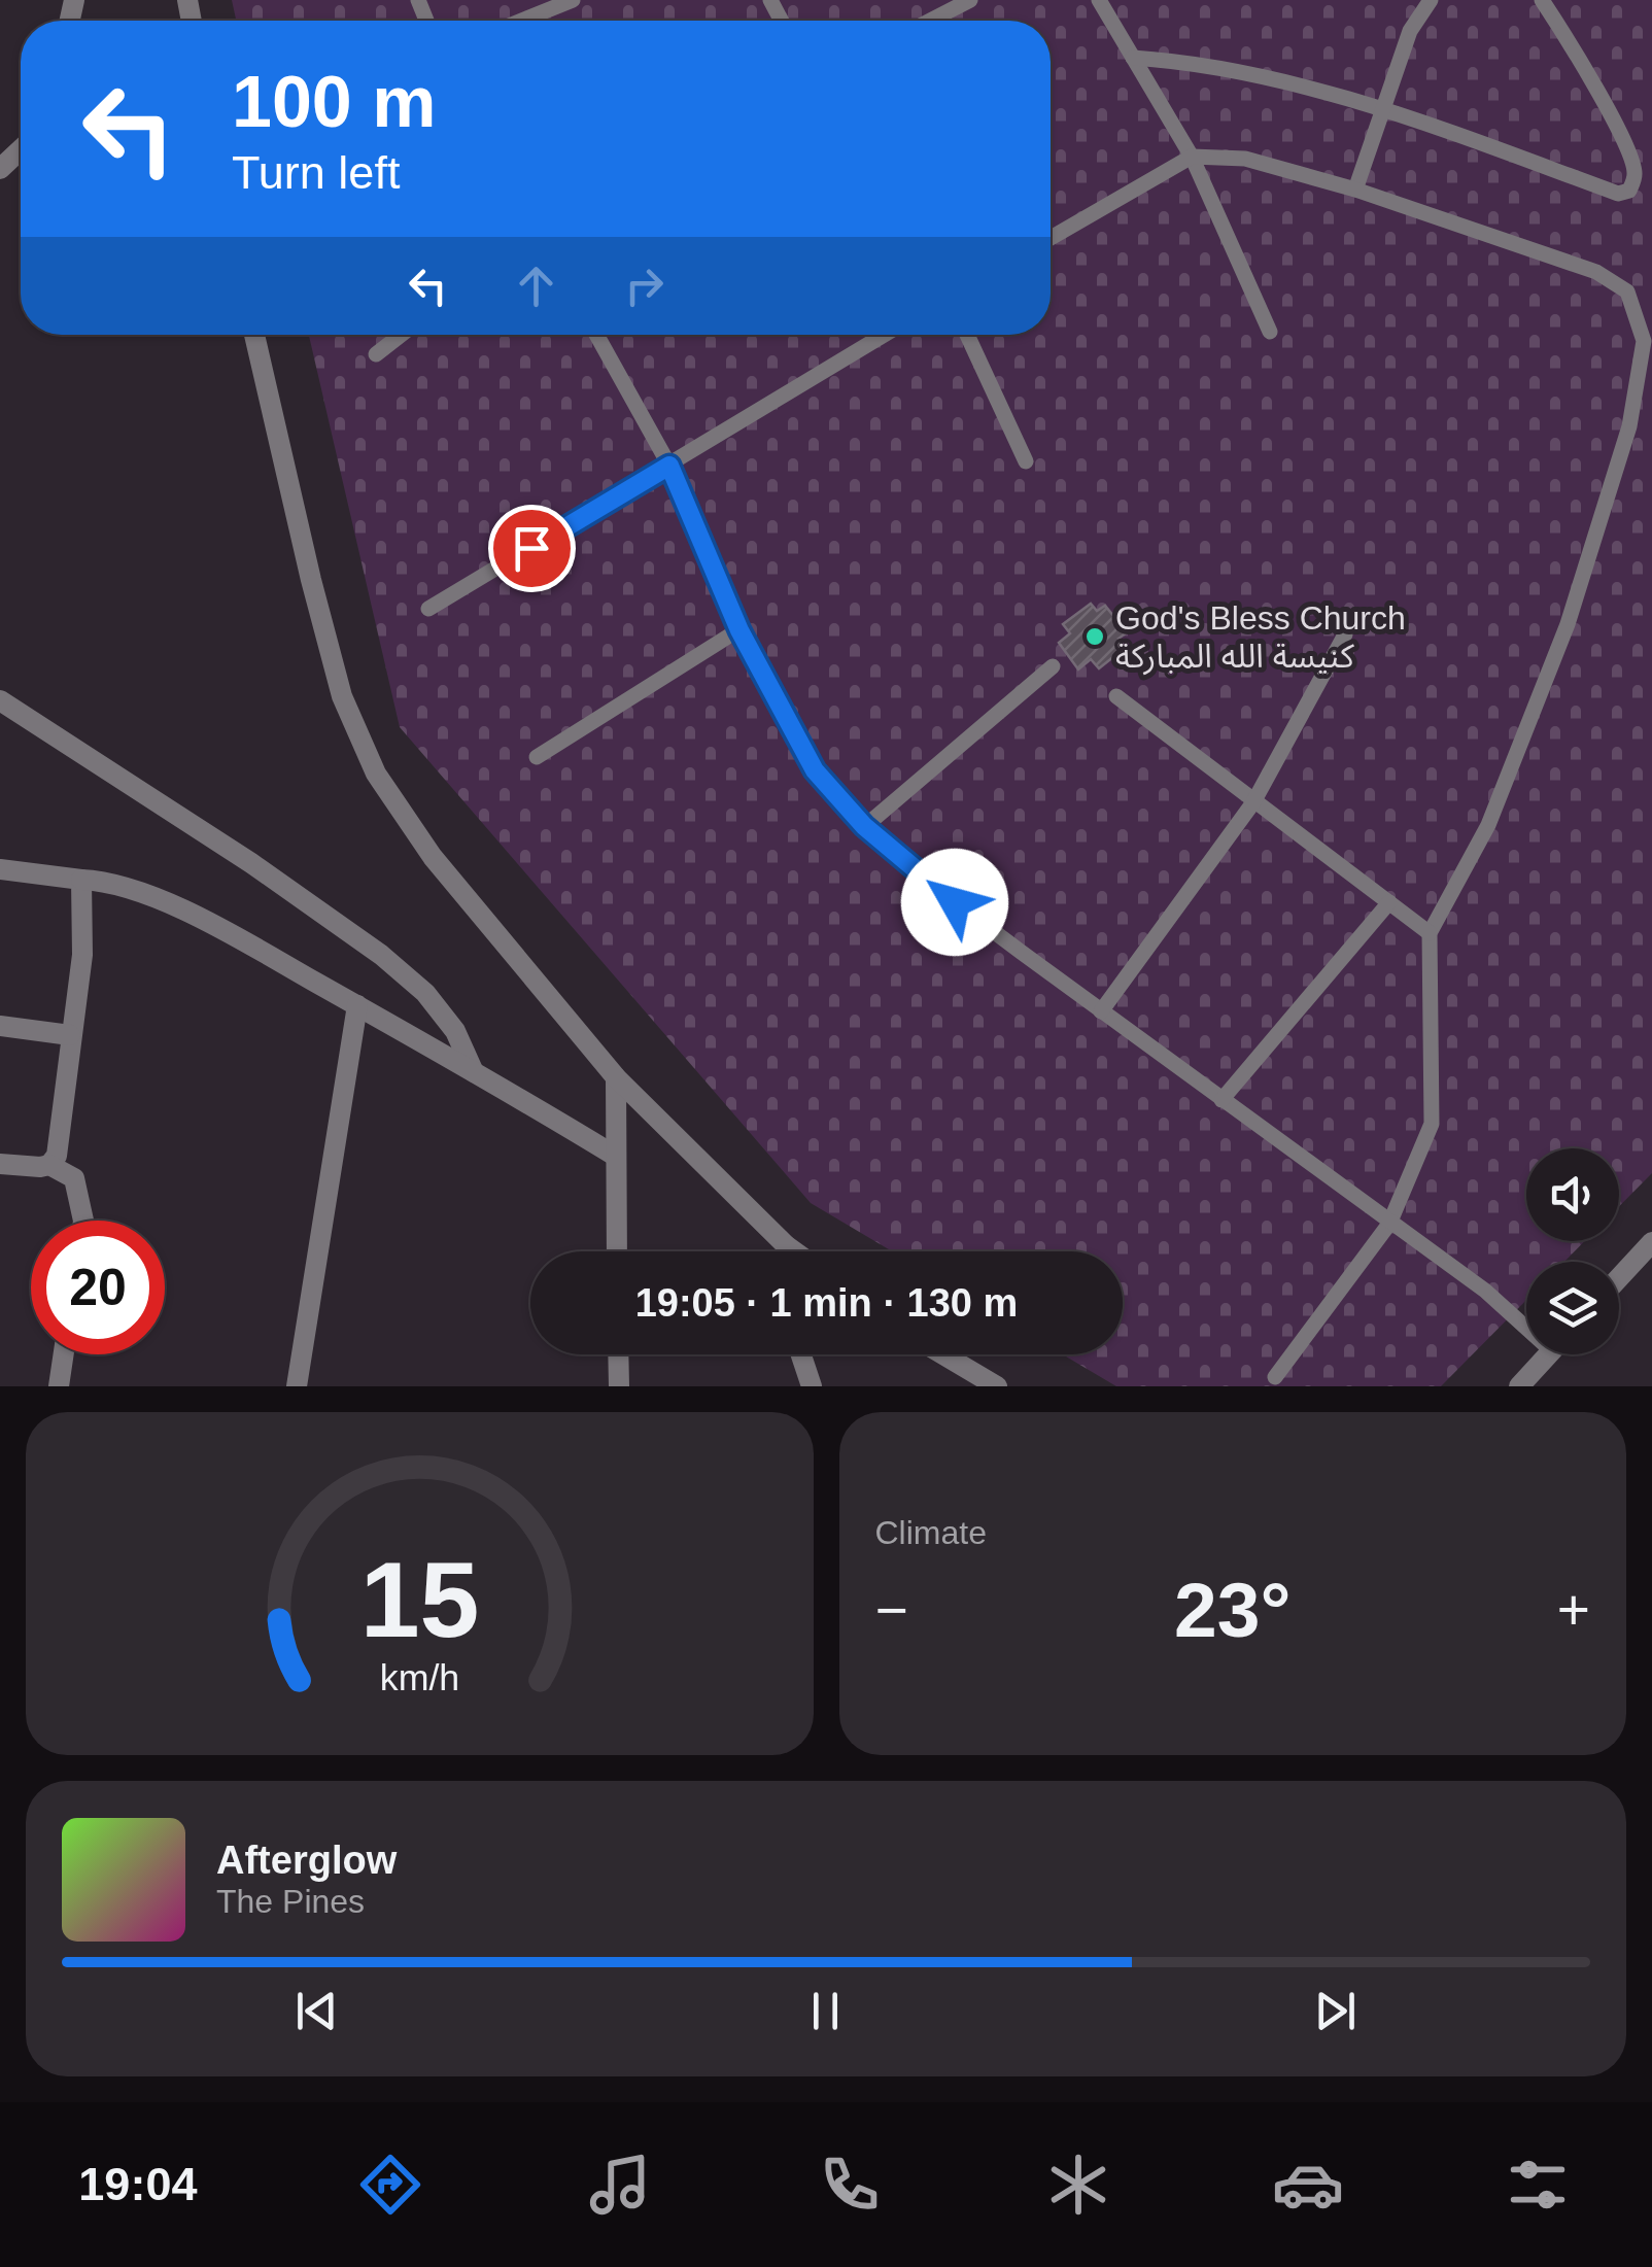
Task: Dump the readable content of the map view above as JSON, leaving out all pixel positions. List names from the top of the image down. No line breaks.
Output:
{"places":["God's Bless Church كنيسة الله المباركة"],"page":{"turn":["100 m","Turn left"],"limit":"20","trip":"19:05 · 1 min · 130 m","tile":"Climate","heat":["−","23°","+"],"song":["Afterglow","The Pines"],"tabs":"19:04","gauge":["15","km/h"]}}
